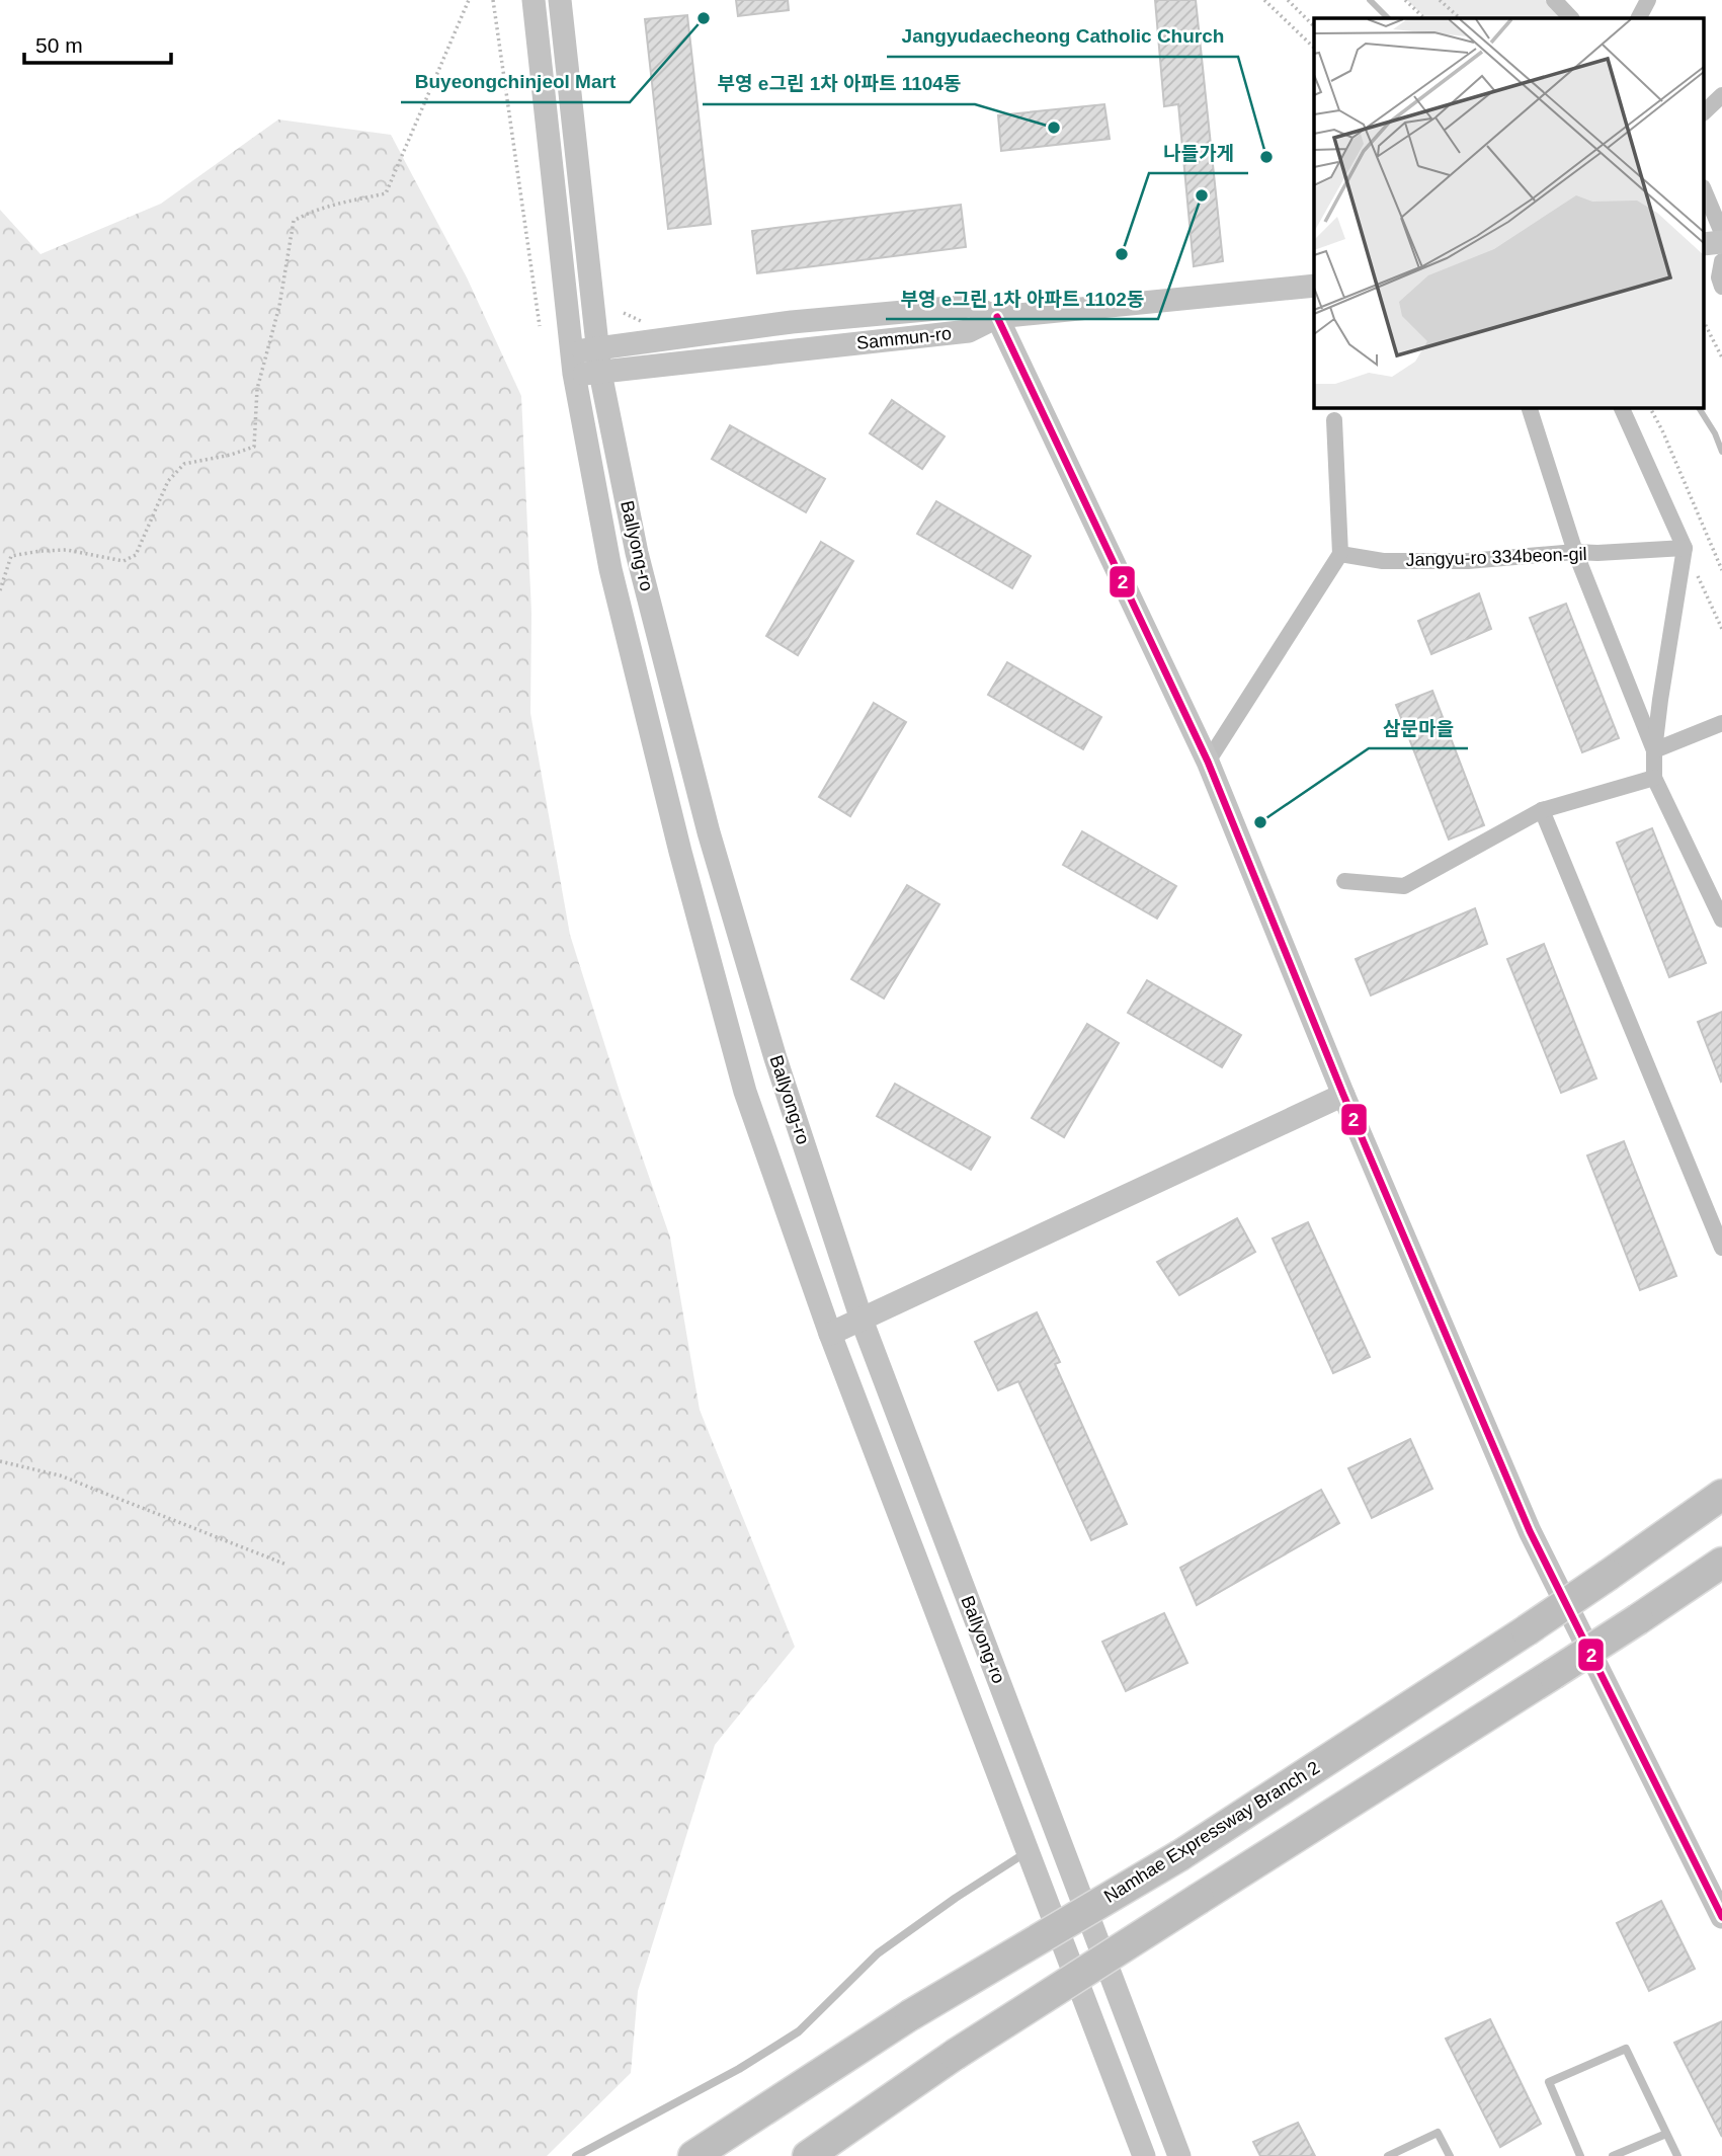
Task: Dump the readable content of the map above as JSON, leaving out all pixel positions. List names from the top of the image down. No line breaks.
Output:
{"streets":{"highway":["Namhae Expressway Branch 2"],"street":["Sammun-ro","Ballyong-ro","Jangyu-ro 334beon-gil"]},"crossings":[["Sammun-ro","Ballyong-ro"]],"places":["Buyeongchinjeol Mart","부영 e그린 1차 아파트 1104동","Jangyudaecheong Catholic Church","부영 e그린 1차 아파트 1102동","나들가게","삼문마을"],"lines":["transit line 2"],"scale_bar":"50 m"}
